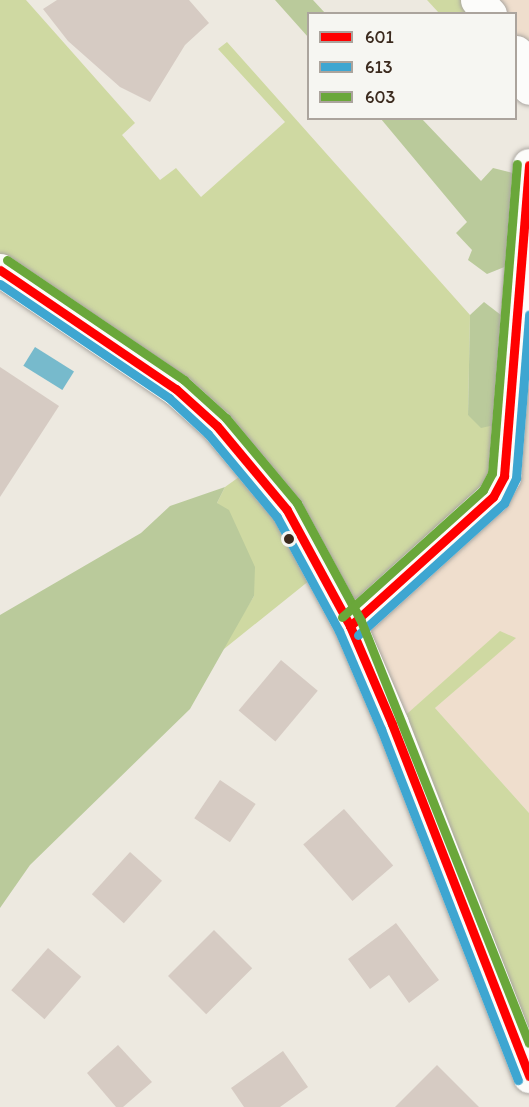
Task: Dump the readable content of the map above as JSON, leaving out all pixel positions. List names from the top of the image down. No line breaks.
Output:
{"lines":["transit line 603","transit line 601","transit line 613"],"legend":["601","613","603"]}
